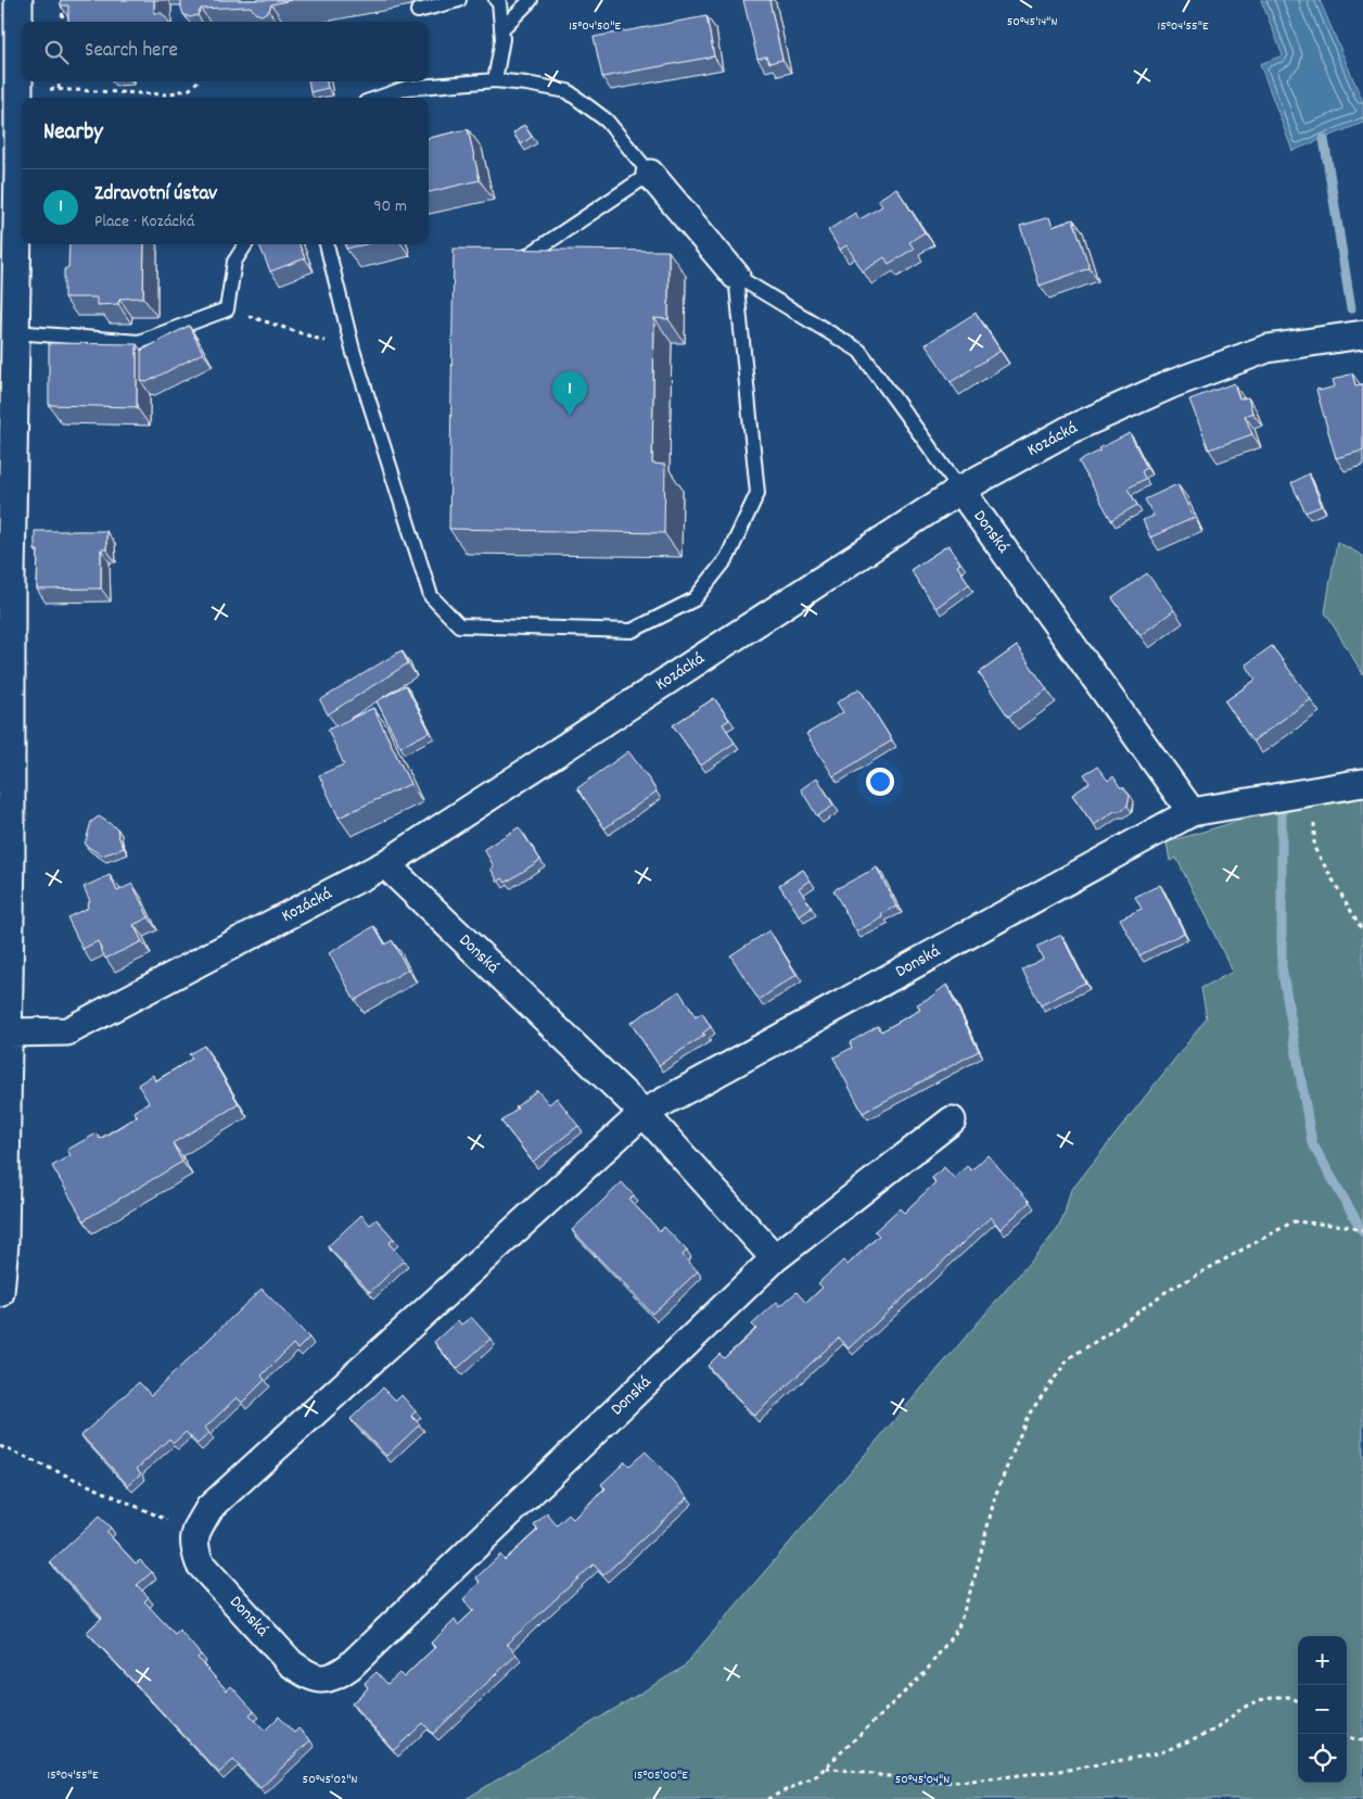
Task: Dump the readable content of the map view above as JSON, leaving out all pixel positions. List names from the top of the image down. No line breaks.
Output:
{"streets":{"street":["Kozácká","Donská"]},"crossings":[["Kozácká","Donská"]],"page":{"search":"Search here","heading":"Nearby","list":[{"mark":"1","name":"Zdravotní ústav","note":"Place · Kozácká","value":"90 m"}],"pins":"1","map_buttons":["+","−"]},"coordinates":["50°45'14\"N","15°04'50\"E","15°04'55\"E","15°05'00\"E","50°45'02\"N","50°45'04\"N"]}
